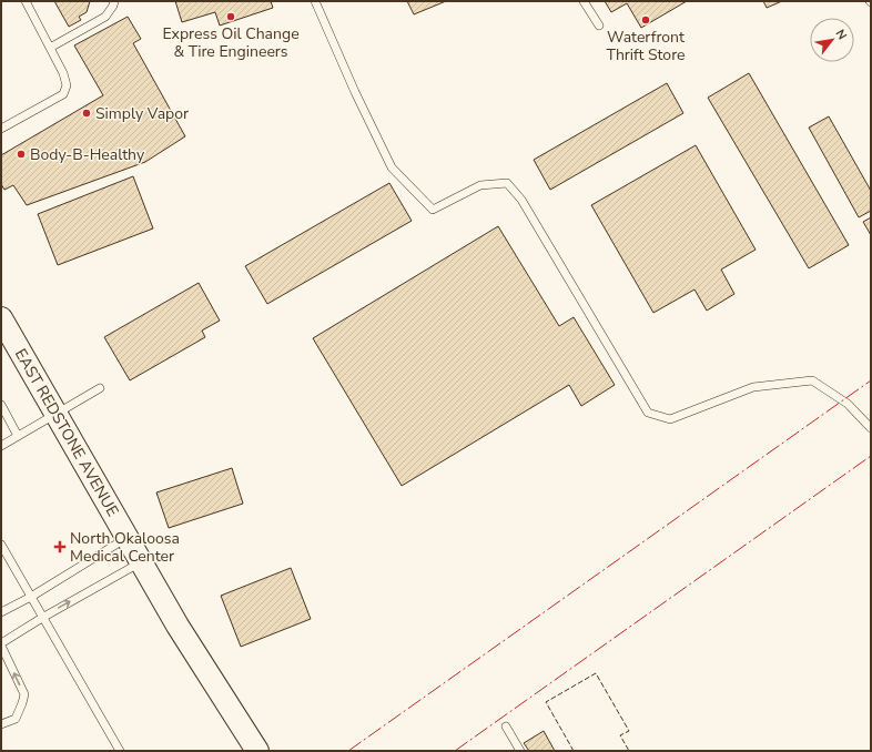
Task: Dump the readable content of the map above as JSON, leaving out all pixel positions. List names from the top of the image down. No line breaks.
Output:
{"streets":{"street":["EAST REDSTONE AVENUE"]},"places":{"other":["Express Oil Change & Tire Engineers","Waterfront Thrift Store","Simply Vapor","Body-B-Healthy"],"health":["North Okaloosa Medical Center"]},"north":"top right"}
